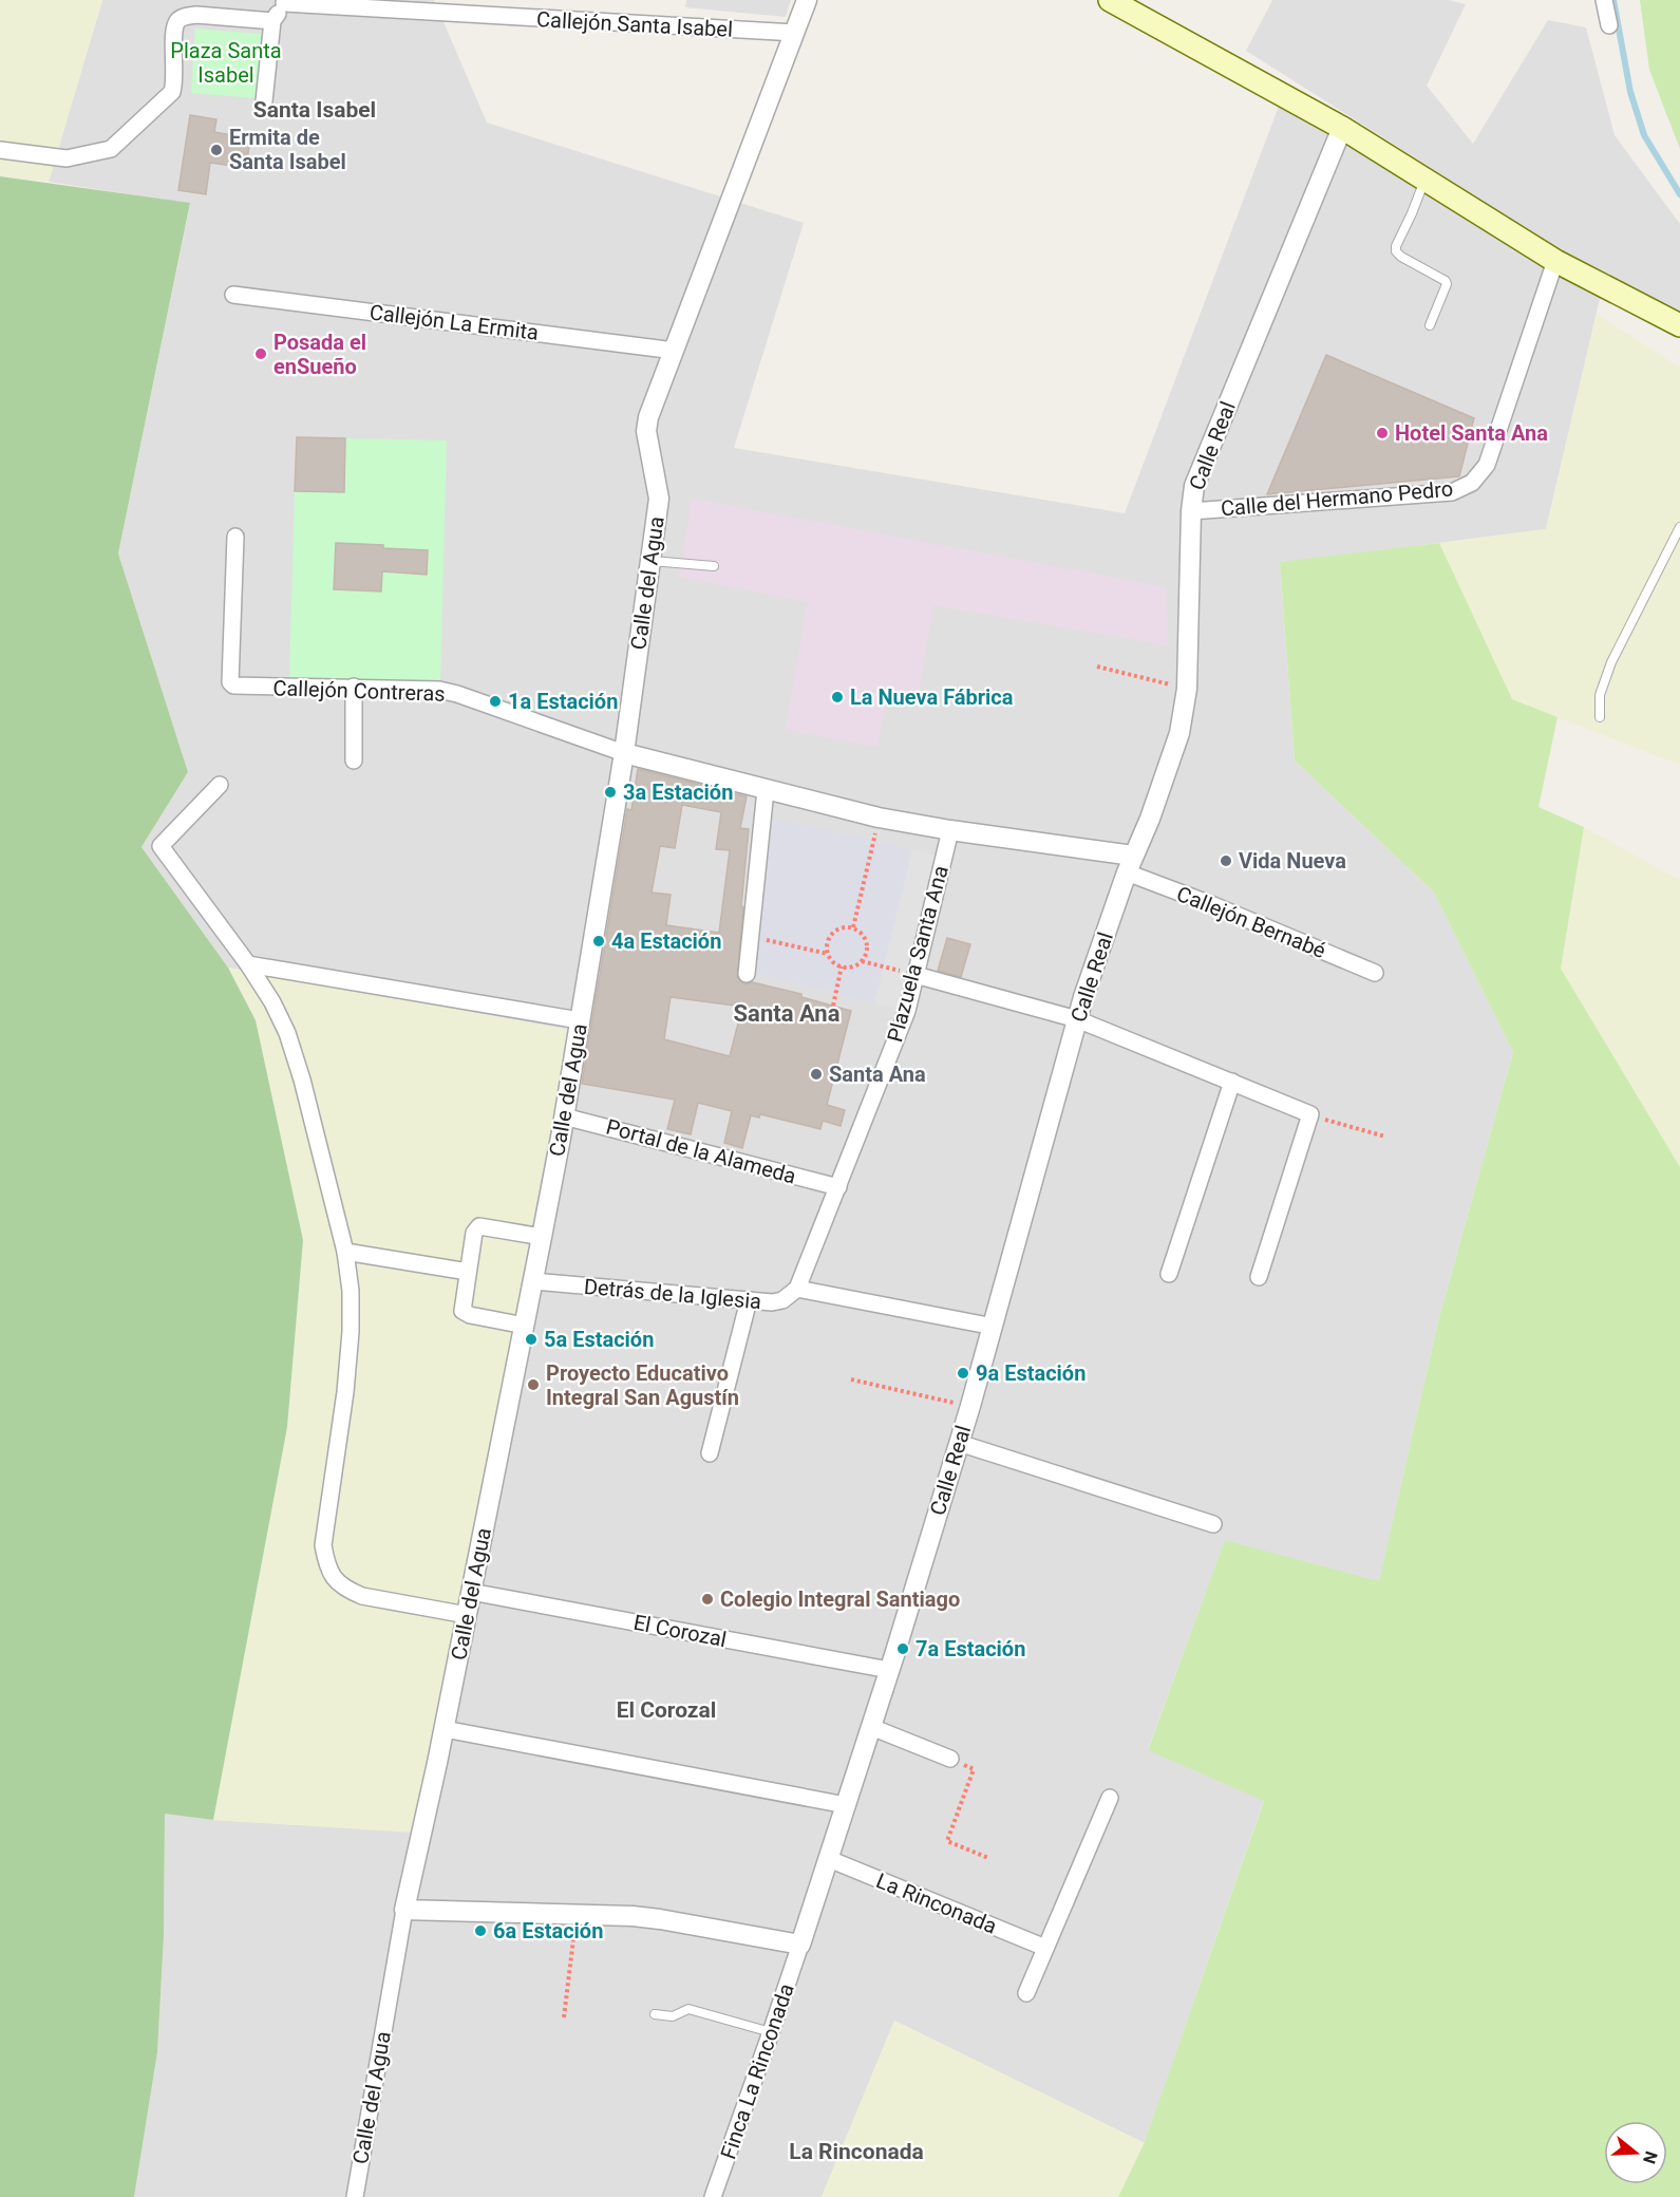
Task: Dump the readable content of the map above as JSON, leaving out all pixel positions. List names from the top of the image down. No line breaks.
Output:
{"streets":{"street":["Callejón Santa Isabel","Callejón La Ermita","Calle Real","Calle del Hermano Pedro","Calle del Agua","Callejón Contreras","Callejón Bernabé","Plazuela Santa Ana","Portal de la Alameda","Detrás de la Iglesia","El Corozal","La Rinconada","Finca La Rinconada"]},"crossings":[["Callejón Santa Isabel","Calle del Agua"],["Callejón La Ermita","Calle del Agua"],["Calle Real","Calle del Hermano Pedro"],["Calle Real","Callejón Bernabé"],["Calle Real","El Corozal"],["Calle Real","La Rinconada"],["Calle del Agua","Callejón Contreras"],["Calle del Agua","Portal de la Alameda"],["Calle del Agua","Detrás de la Iglesia"],["Calle del Agua","El Corozal"],["Plazuela Santa Ana","Portal de la Alameda"],["Plazuela Santa Ana","Detrás de la Iglesia"]],"districts":["Santa Isabel","Santa Ana","El Corozal","La Rinconada"],"parks":["Plaza Santa Isabel"],"places":["Ermita de Santa Isabel","Posada el enSueño","Hotel Santa Ana","La Nueva Fábrica","1a Estación","3a Estación","Vida Nueva","4a Estación","Santa Ana","5a Estación","9a Estación","Proyecto Educativo Integral San Agustín","Colegio Integral Santiago","7a Estación","6a Estación"],"north":"right"}
